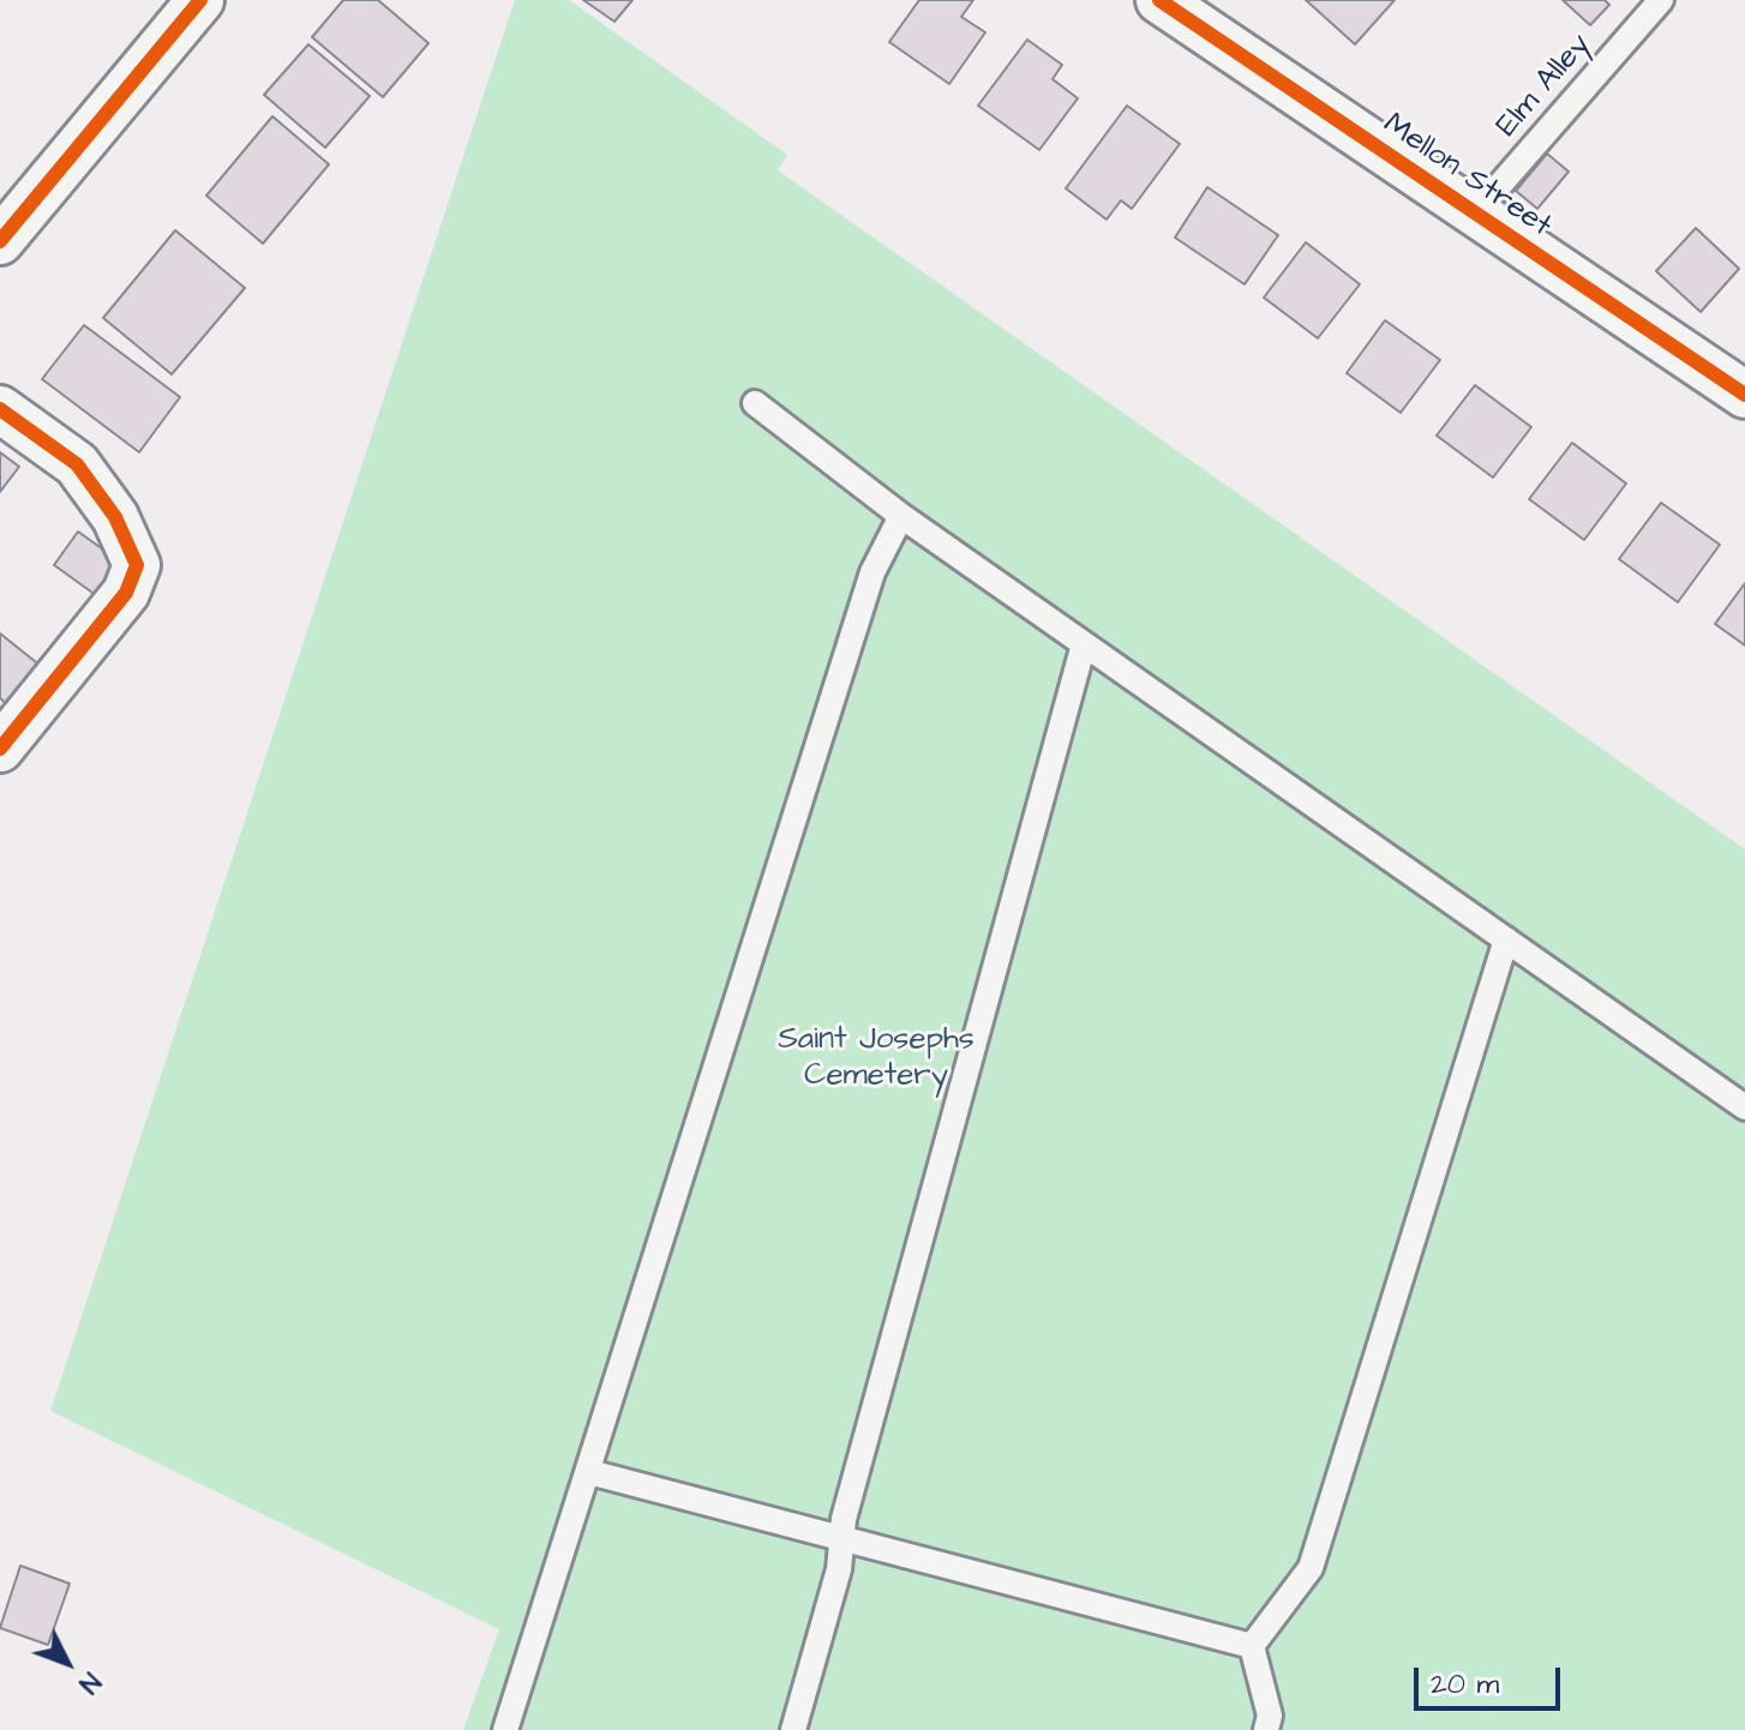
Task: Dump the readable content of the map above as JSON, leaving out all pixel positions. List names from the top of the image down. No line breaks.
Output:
{"streets":{"street":["Mellon Street"],"lane":["Elm Alley"]},"crossings":[["Elm Alley","Mellon Street"]],"parks":["Saint Josephs Cemetery"],"scale_bar":"20 m","north":"bottom right"}
